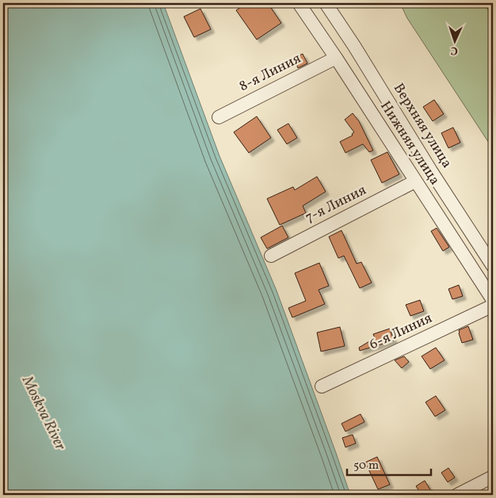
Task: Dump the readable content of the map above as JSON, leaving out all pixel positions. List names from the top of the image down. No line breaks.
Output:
{"streets":{"street":["8-я Линия","Верхняя улица","Нижняя улица","7-я Линия","6-я Линия"]},"crossings":[["8-я Линия","Нижняя улица"],["Нижняя улица","7-я Линия"]],"water":["Moskva River"],"scale_bar":"50 m","north":"bottom"}
